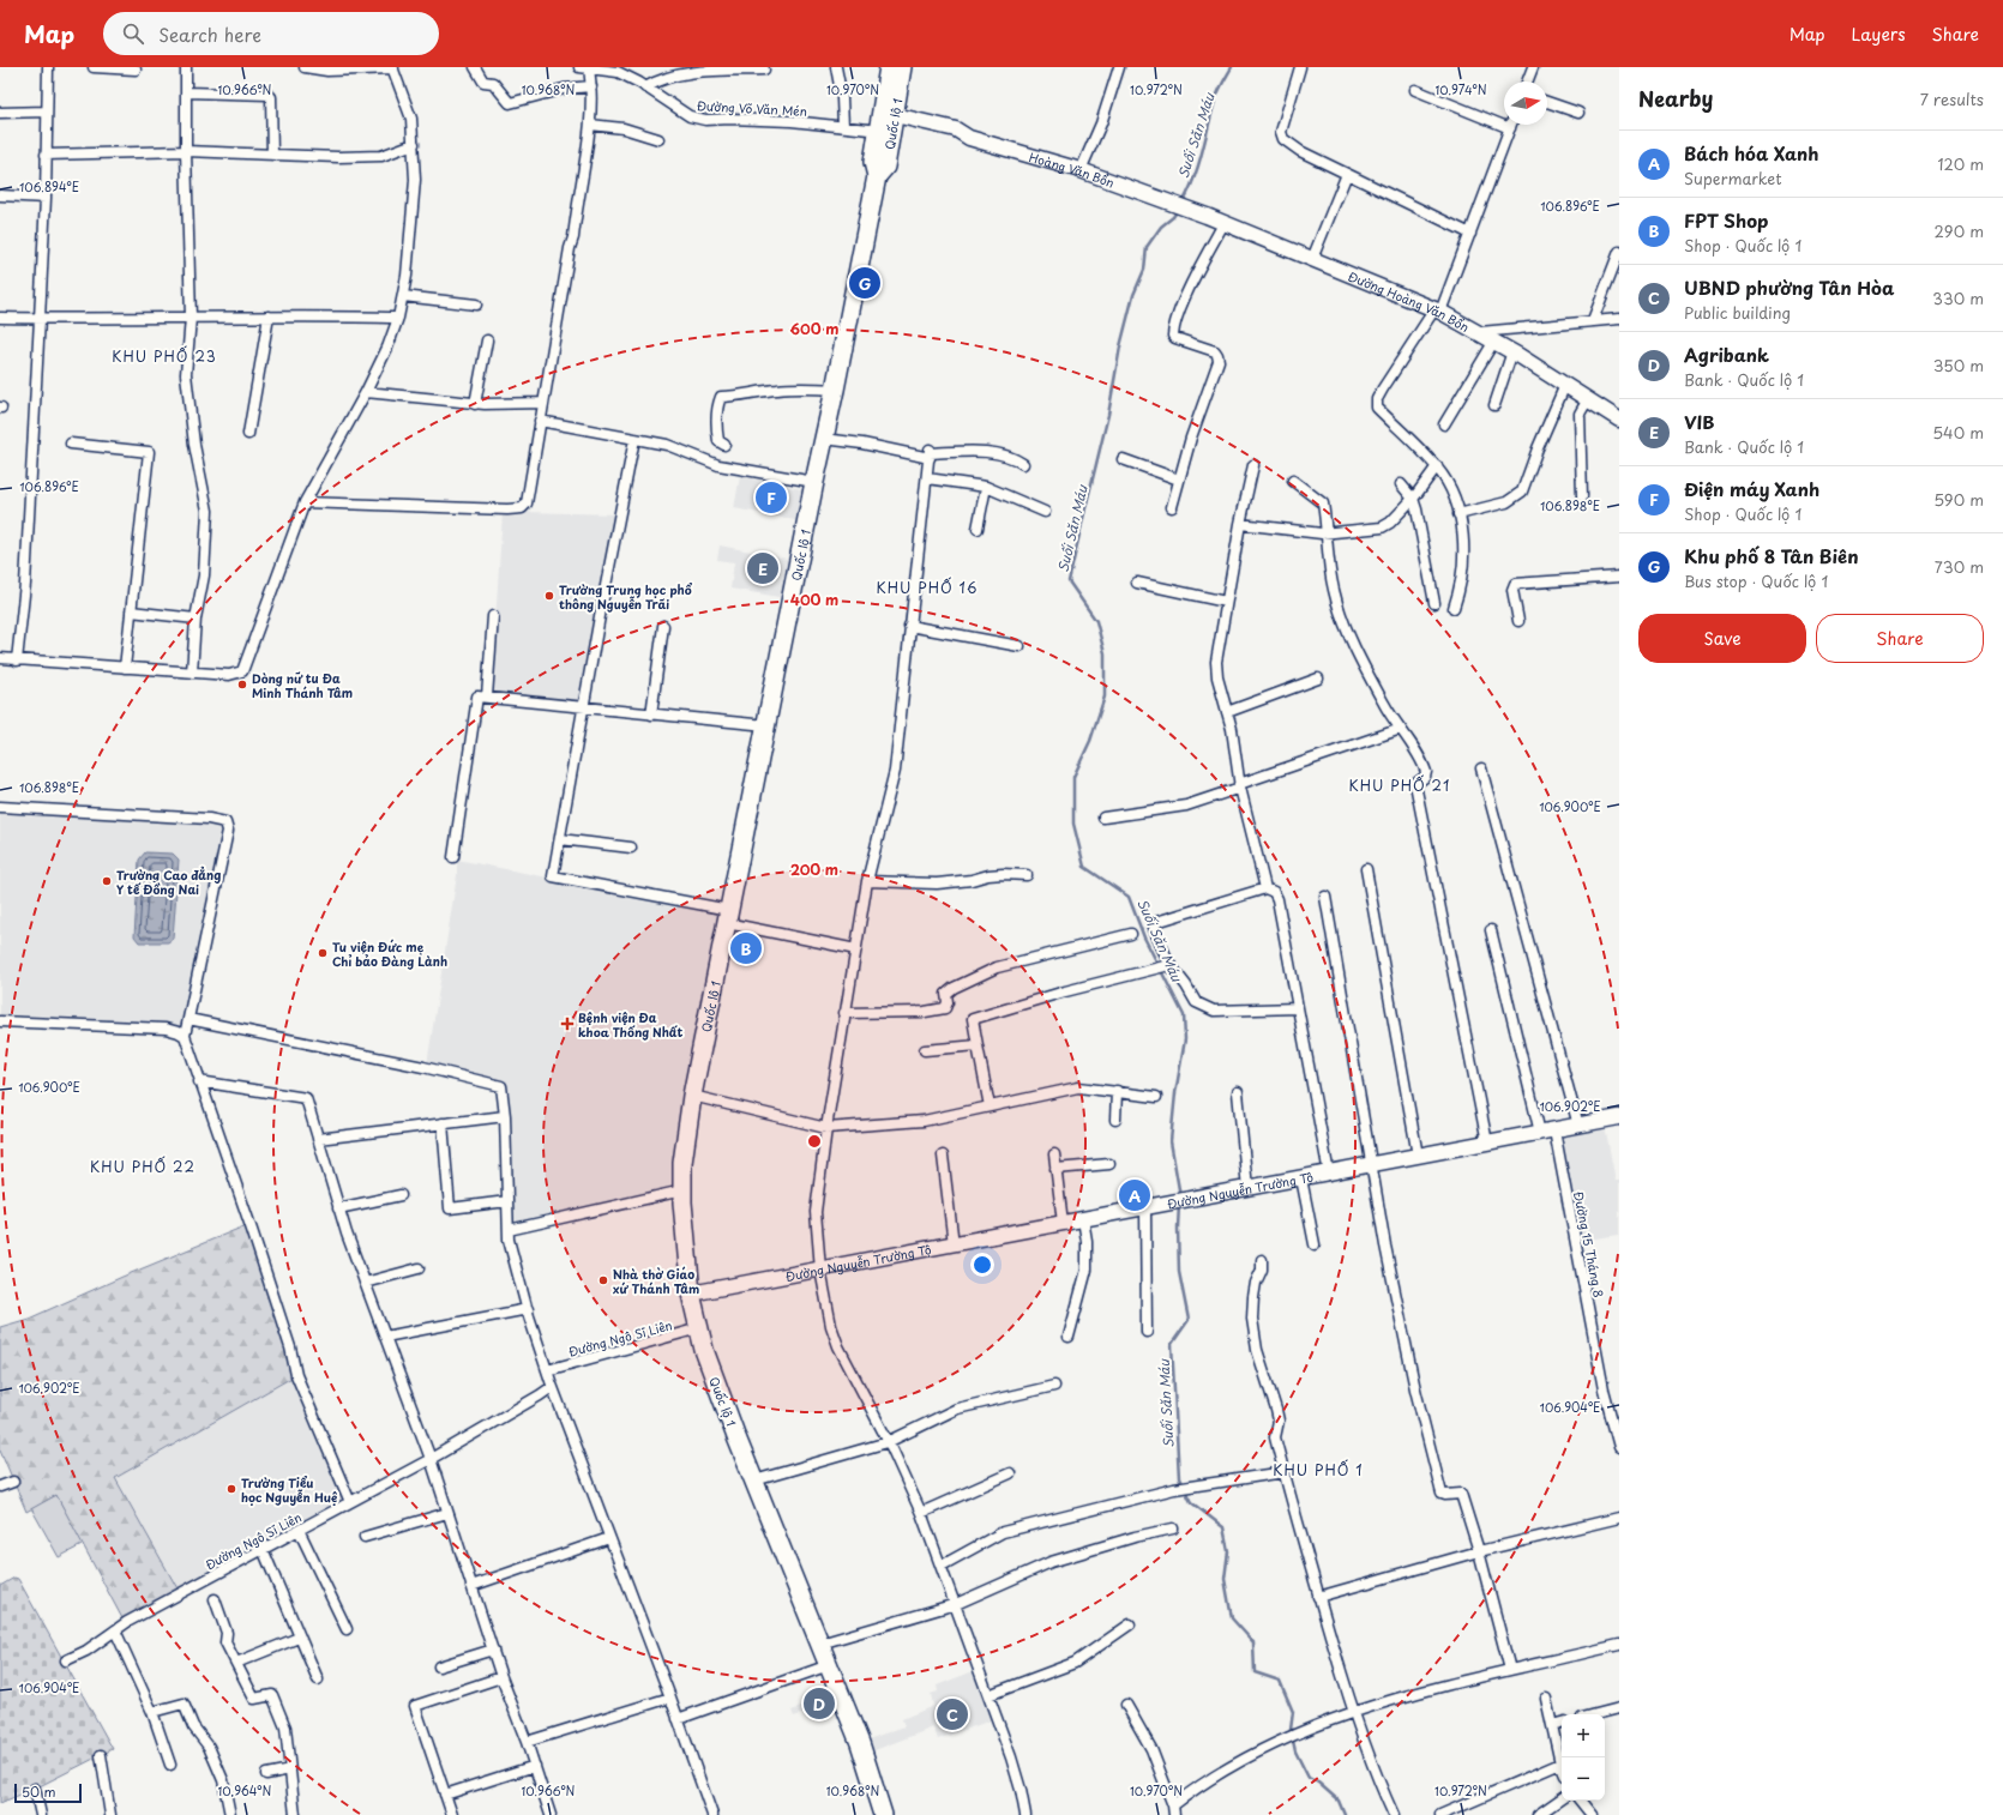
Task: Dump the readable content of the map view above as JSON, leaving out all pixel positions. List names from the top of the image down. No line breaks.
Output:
{"streets":{"highway":["Quốc lộ 1"],"main road":["Hoàng Văn Bổn","Đường Hoàng Văn Bổn","Đường Nguyễn Trường Tộ"],"street":["Đường Võ Văn Mén","Đường 15 Tháng 8","Đường Ngô Sĩ Liên"]},"crossings":[["Đường Võ Văn Mén","Quốc lộ 1"],["Đường Võ Văn Mén","Hoàng Văn Bổn"],["Quốc lộ 1","Hoàng Văn Bổn"],["Quốc lộ 1","Đường Nguyễn Trường Tộ"],["Quốc lộ 1","Đường Ngô Sĩ Liên"],["Hoàng Văn Bổn","Đường Hoàng Văn Bổn"],["Đường Nguyễn Trường Tộ","Đường 15 Tháng 8"]],"districts":["KHU PHỐ 23","KHU PHỐ 16","KHU PHỐ 21","KHU PHỐ 22","KHU PHỐ 1"],"water":["Suối Săn Máu"],"places":{"other":["Trường Trung học phổ thông Nguyễn Trãi","Dòng nữ tu Đa Minh Thánh Tâm","Trường Cao đẳng Y tế Đồng Nai","Tu viện Đức mẹ Chỉ bảo Đàng Lành","Nhà thờ Giáo xứ Thánh Tâm","Trường Tiểu học Nguyễn Huệ"],"health":["Bệnh viện Đa khoa Thống Nhất"]},"scale_bar":"50 m","north":"right","page":{"header":"Map","search":"Search here","nav":["Map","Layers","Share"],"heading":["Nearby","7 results"],"list":[{"mark":"A","name":"Bách hóa Xanh","note":"Supermarket","value":"120 m"},{"mark":"B","name":"FPT Shop","note":"Shop · Quốc lộ 1","value":"290 m"},{"mark":"C","name":"UBND phường Tân Hòa","note":"Public building","value":"330 m"},{"mark":"D","name":"Agribank","note":"Bank · Quốc lộ 1","value":"350 m"},{"mark":"E","name":"VIB","note":"Bank · Quốc lộ 1","value":"540 m"},{"mark":"F","name":"Điện máy Xanh","note":"Shop · Quốc lộ 1","value":"590 m"},{"mark":"G","name":"Khu phố 8 Tân Biên","note":"Bus stop · Quốc lộ 1","value":"730 m"}],"pins":["G","F","E","B","A","D","C"],"buttons":["Save","Share"],"map_buttons":["+","−"],"scale":"50 m"},"coordinates":["10.970°N","10.974°N","10.966°N","10.968°N","10.972°N","106.894°E","106.896°E","106.898°E","106.900°E","106.902°E","106.904°E","10.964°N"],"rings":["600 m","400 m","200 m"]}
